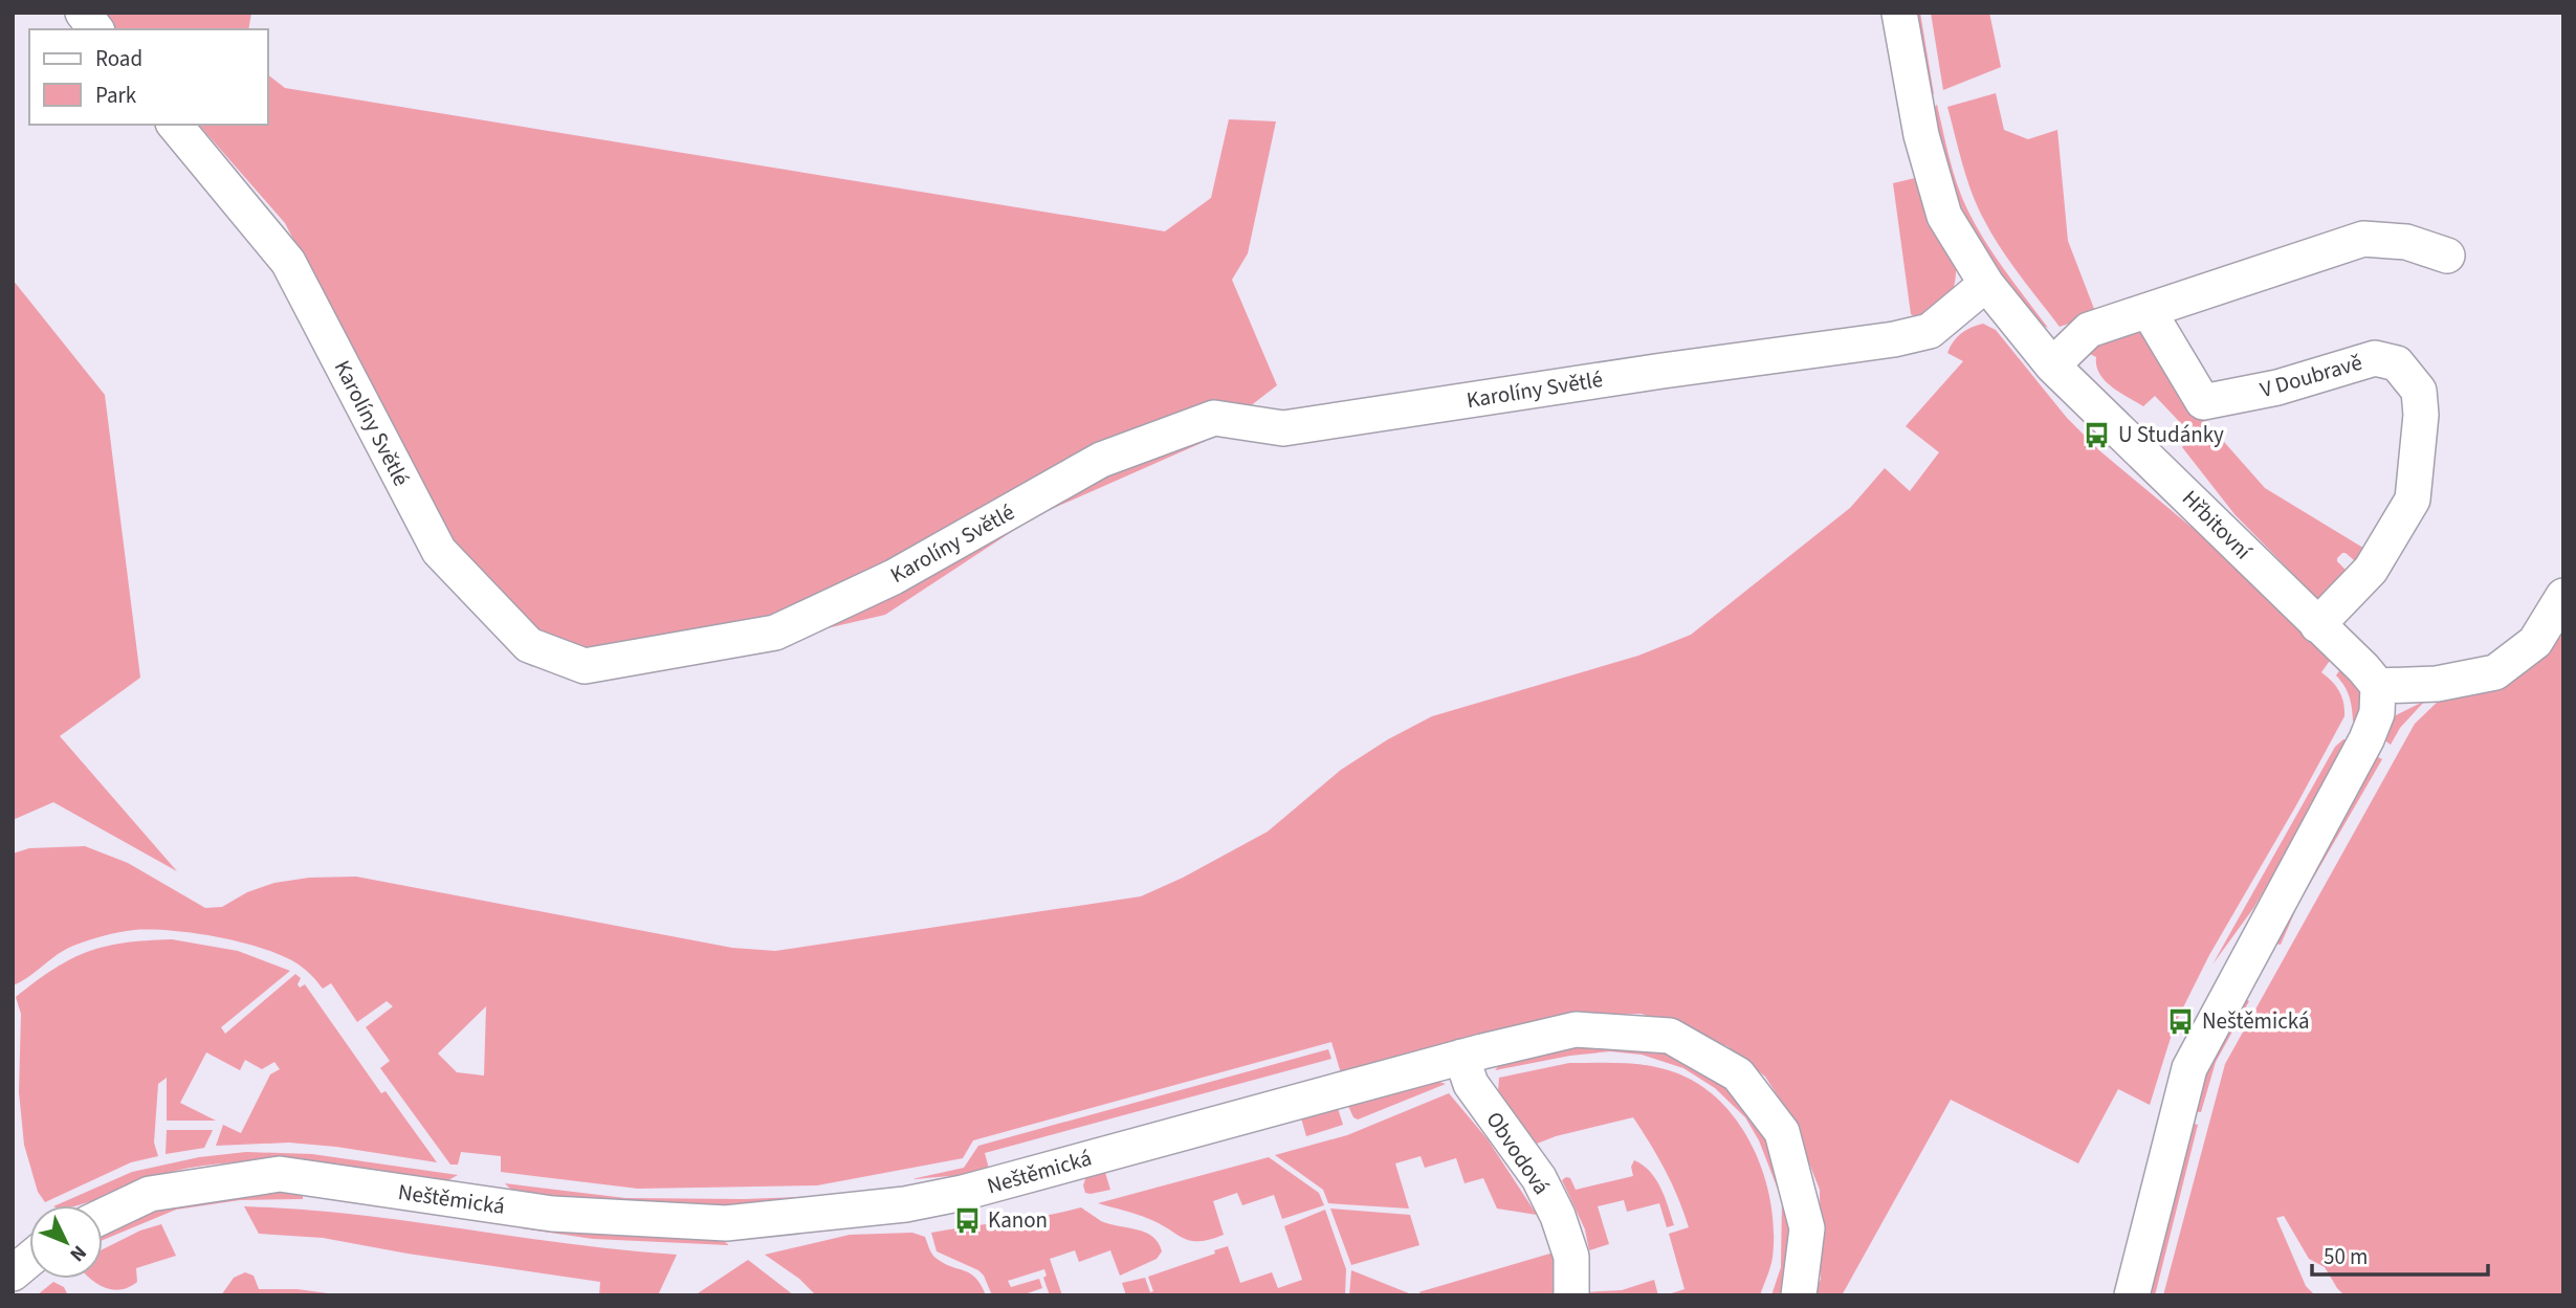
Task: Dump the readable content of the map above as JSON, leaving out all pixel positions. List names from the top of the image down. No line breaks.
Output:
{"streets":{"street":["V Doubravě","Karolíny Světlé","Hřbitovní","Obvodová","Neštěmická"]},"crossings":[["V Doubravě","Hřbitovní"],["Karolíny Světlé","Hřbitovní"],["Obvodová","Neštěmická"]],"places":{"bus stop":["U Studánky","Neštěmická","Kanon"]},"legend":["Road","Park"],"scale_bar":"50 m","north":"bottom right"}
